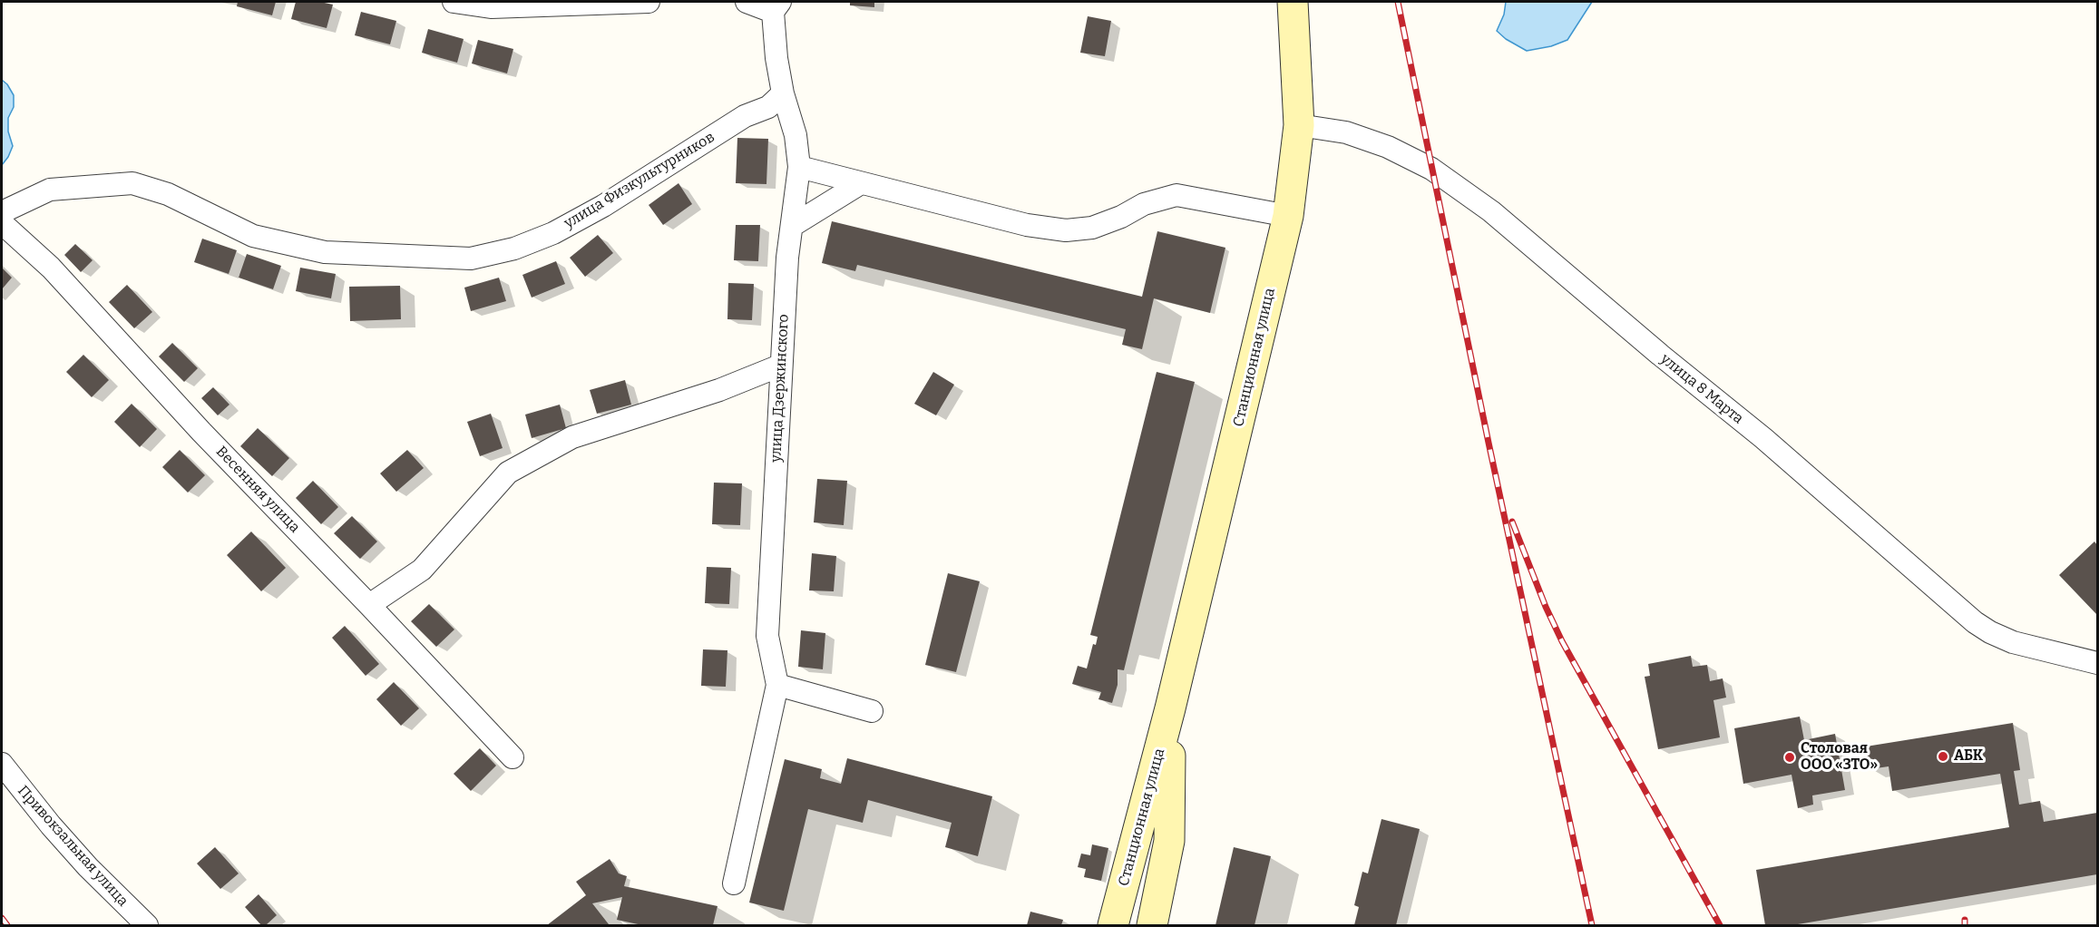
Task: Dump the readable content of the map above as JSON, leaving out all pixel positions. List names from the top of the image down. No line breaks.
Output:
{"streets":{"street":["улица Физкультурников","Станционная улица","улица Дзержинского","улица 8 Марта","Весенняя улица","Привокзальная улица"]},"crossings":[["улица Физкультурников","улица Дзержинского"],["Станционная улица","улица 8 Марта"]],"places":["АБК","Столовая ООО «ЗТО»"]}
